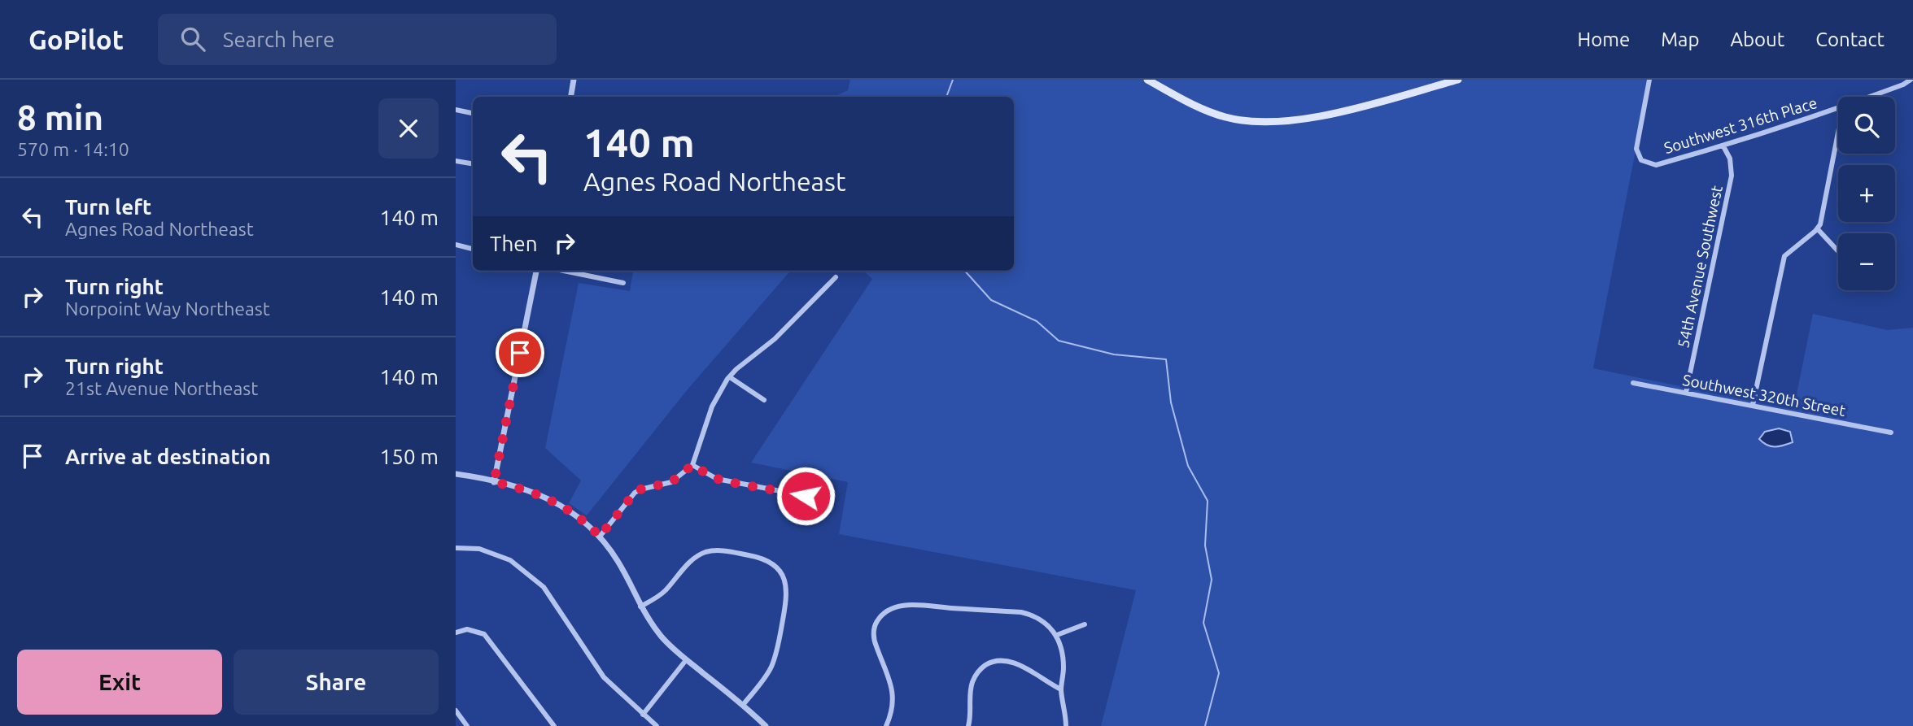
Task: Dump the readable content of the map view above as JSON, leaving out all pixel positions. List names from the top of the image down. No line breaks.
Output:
{"streets":{"street":["Southwest 316th Place","54th Avenue Southwest","Southwest 320th Street"]},"crossings":[["Southwest 316th Place","54th Avenue Southwest"],["54th Avenue Southwest","Southwest 320th Street"]],"page":{"header":"GoPilot","search":"Search here","nav":["Home","Map","About","Contact"],"heading":["8 min","570 m · 14:10"],"map_buttons":["+","−"],"turn":["140 m","Agnes Road Northeast"],"list":[{"name":"Turn left","note":"Agnes Road Northeast","value":"140 m"},{"name":"Turn right","note":"Norpoint Way Northeast","value":"140 m"},{"name":"Turn right","note":"21st Avenue Northeast","value":"140 m"},{"name":"Arrive at destination","value":"150 m"}],"then":"Then","buttons":["Exit","Share"]}}
